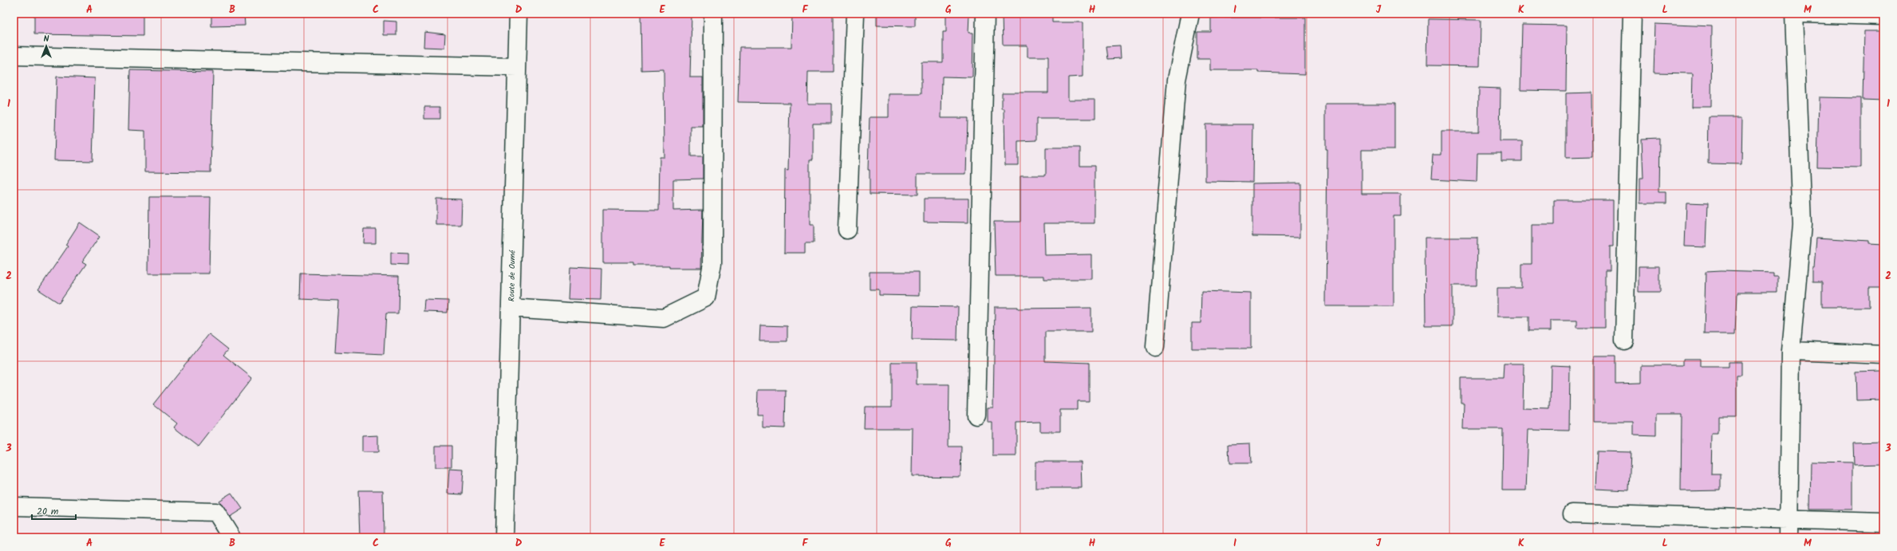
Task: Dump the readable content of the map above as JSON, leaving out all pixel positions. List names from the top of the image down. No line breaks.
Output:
{"streets":{"street":["Route de Oumé"]},"scale_bar":"20 m","north":"top","grid":{"columns":["A","B","C","D","E","F","G","H","I","J","K","L","M"],"rows":["1","2","3"]}}
